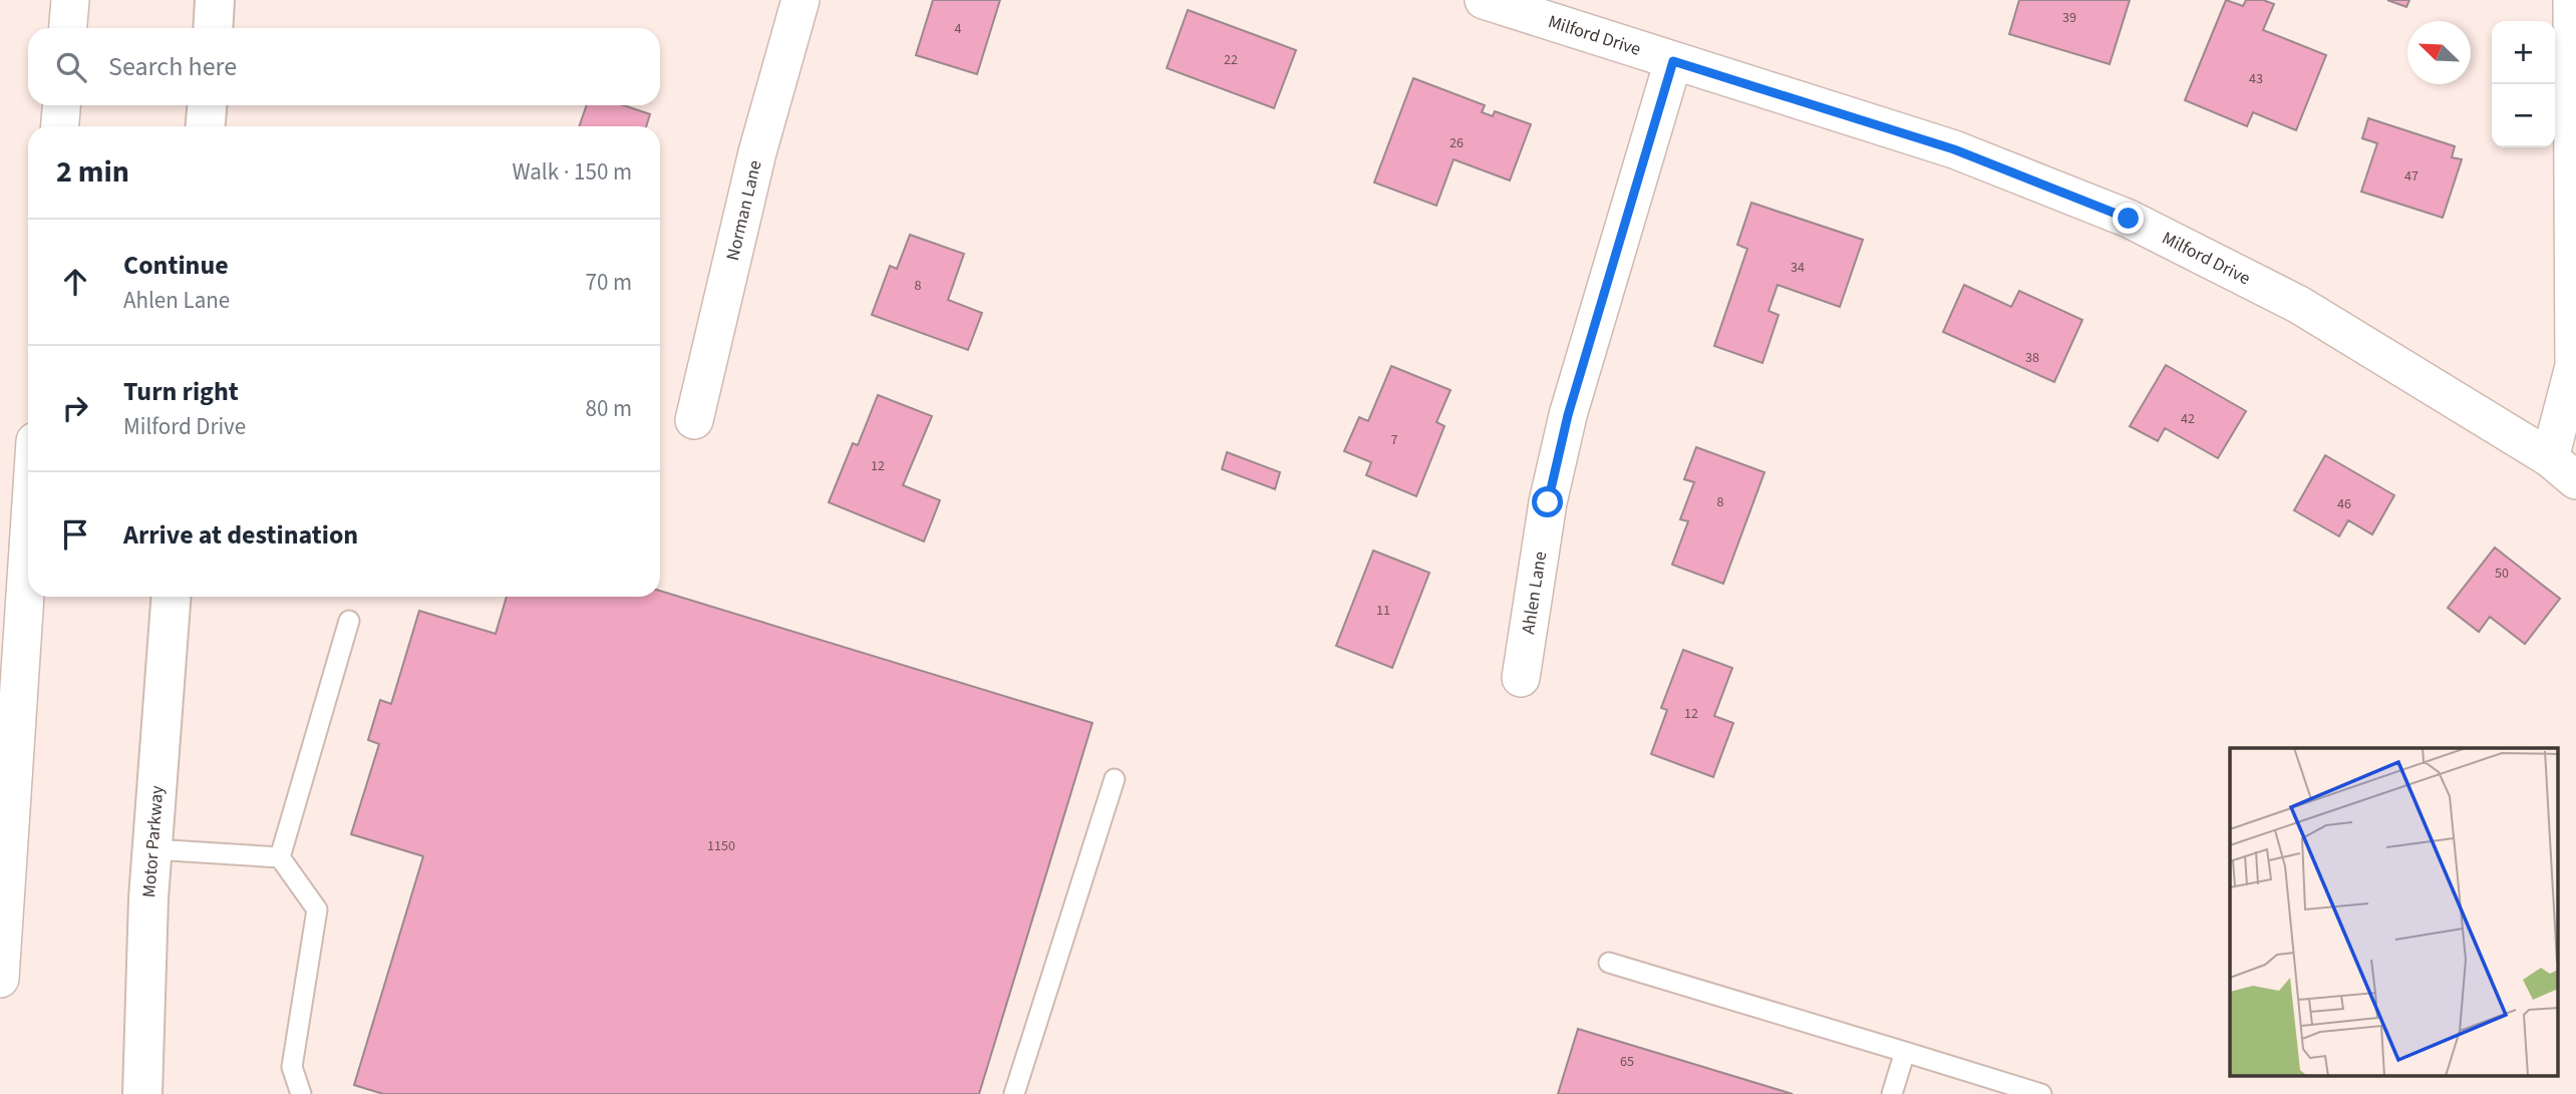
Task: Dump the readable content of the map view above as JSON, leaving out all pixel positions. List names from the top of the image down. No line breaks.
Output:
{"streets":{"main road":["Motor Parkway"],"street":["Milford Drive","Norman Lane","Ahlen Lane"]},"crossings":[["Milford Drive","Ahlen Lane"]],"house_numbers":["39","4","22","43","26","47","34","8","38","42","7","12","8","46","50","11","12","1150","65"],"north":"top left","page":{"map_buttons":["+","−"],"search":"Search here","heading":["2 min","Walk · 150 m"],"list":[["Continue","Ahlen Lane","70 m"],["Turn right","Milford Drive","80 m"],"Arrive at destination"]}}
